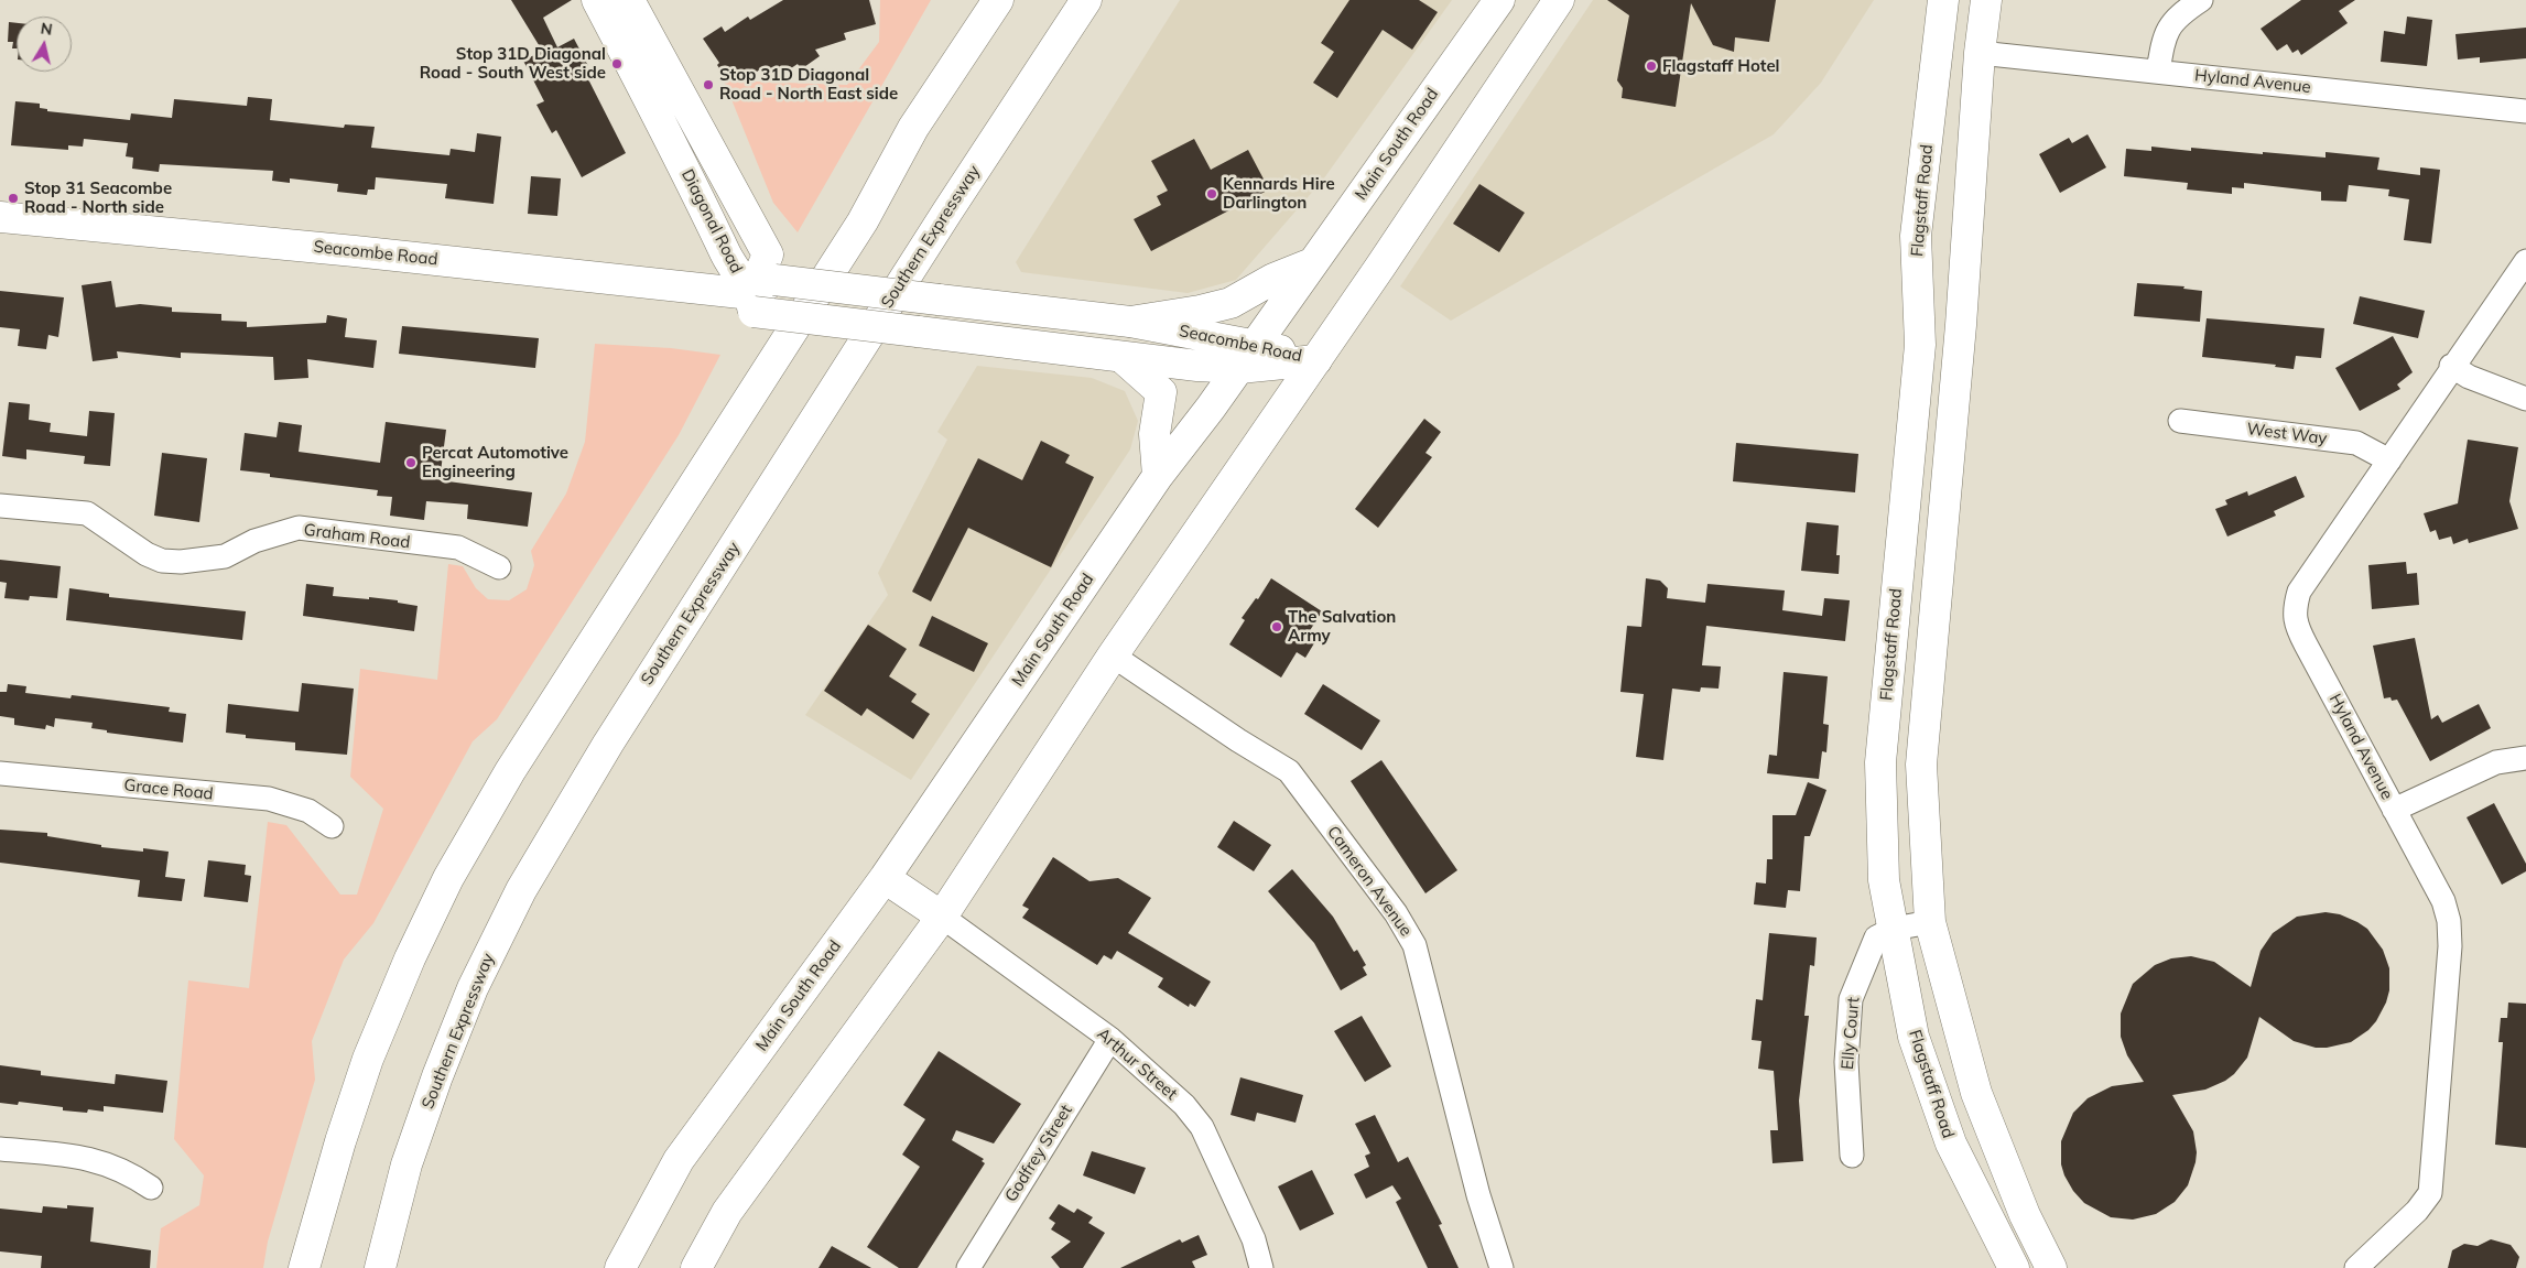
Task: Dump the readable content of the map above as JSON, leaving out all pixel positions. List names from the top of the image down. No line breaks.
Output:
{"streets":{"main road":["Main South Road","Flagstaff Road","Diagonal Road","Southern Expressway","Seacombe Road"],"street":["Hyland Avenue","West Way","Graham Road","Grace Road","Cameron Avenue","Elly Court","Arthur Street","Godfrey Street"]},"crossings":[["Hyland Avenue","West Way"],["Main South Road","Seacombe Road"],["Flagstaff Road","Elly Court"],["Diagonal Road","Seacombe Road"],["Arthur Street","Godfrey Street"]],"places":["Stop 31D Diagonal Road - South West side","Flagstaff Hotel","Stop 31D Diagonal Road - North East side","Kennards Hire Darlington","Stop 31 Seacombe Road - North side","Percat Automotive Engineering","The Salvation Army"],"north":"top"}
